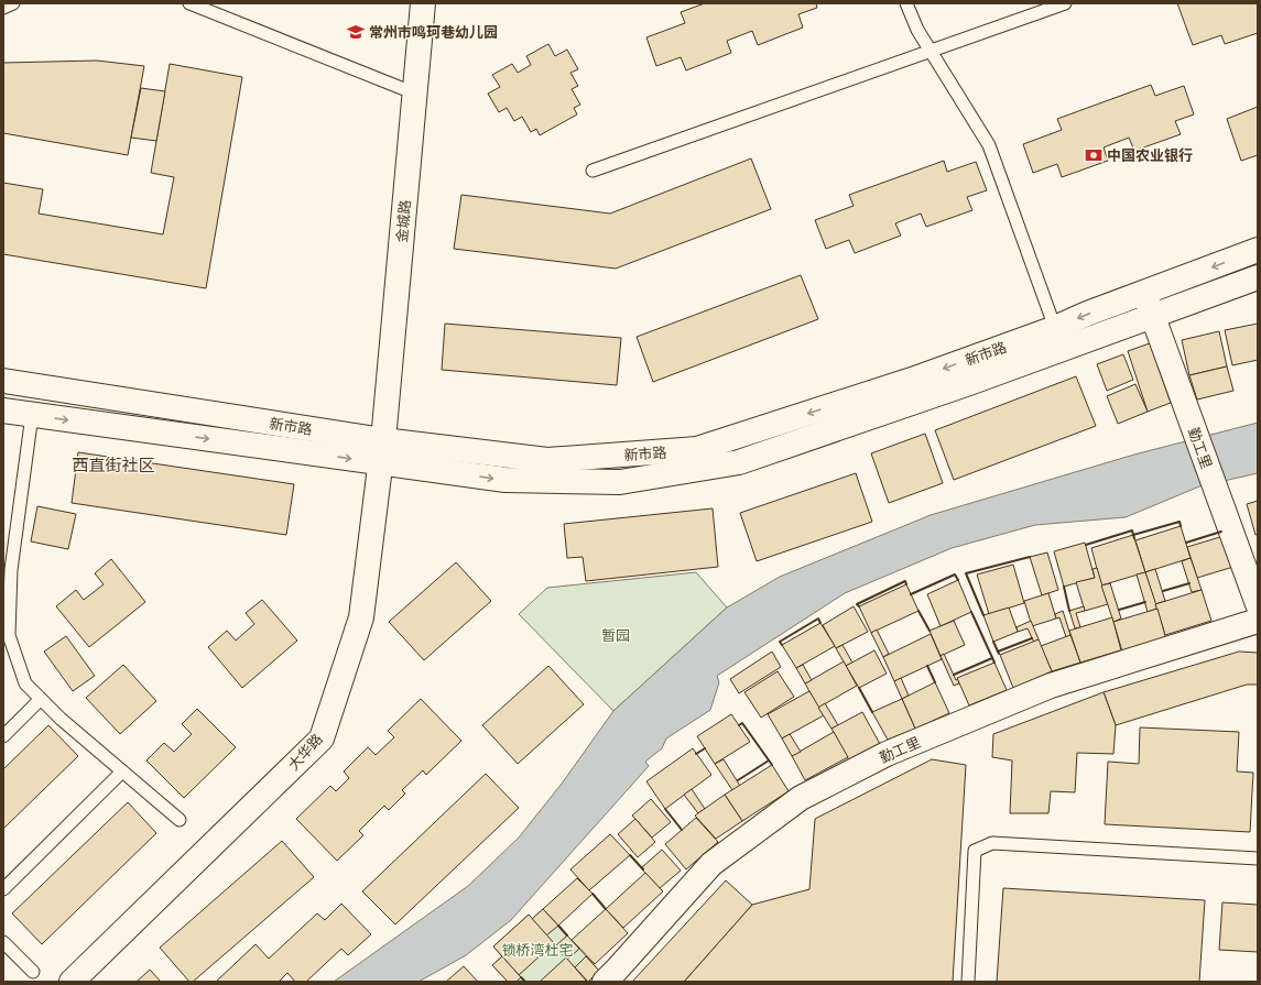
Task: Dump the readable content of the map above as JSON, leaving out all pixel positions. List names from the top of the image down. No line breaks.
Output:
{"streets":{"street":["金城路","新市路","勤工里","大华路"]},"crossings":[["金城路","新市路"],["金城路","大华路"],["新市路","勤工里"],["新市路","大华路"]],"districts":["西直街社区"],"parks":["暂园","锁桥湾杜宅"],"places":{"school or university":["常州市鸣珂巷幼儿园"],"bank":["中国农业银行"]}}
